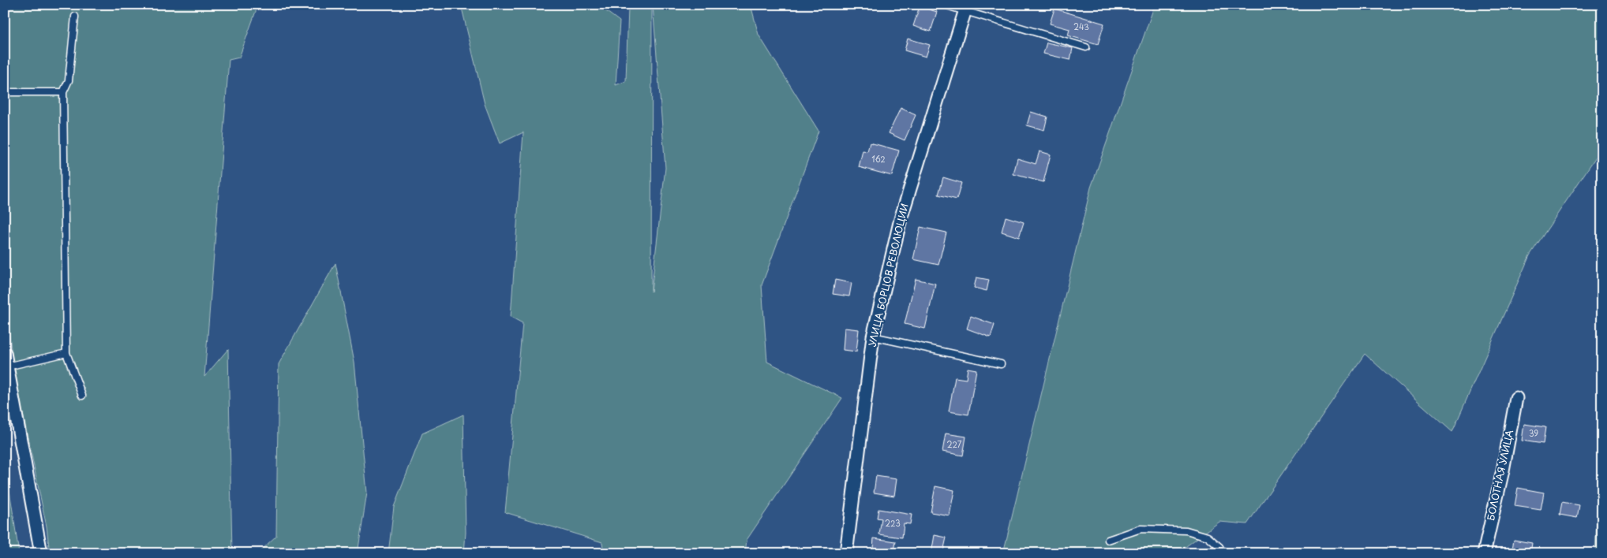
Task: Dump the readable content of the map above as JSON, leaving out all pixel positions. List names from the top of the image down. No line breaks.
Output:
{"streets":{"street":["УЛИЦА БОРЦОВ РЕВОЛЮЦИИ","БОЛОТНАЯ УЛИЦА"]},"house_numbers":["243","162","39","227","223"]}
